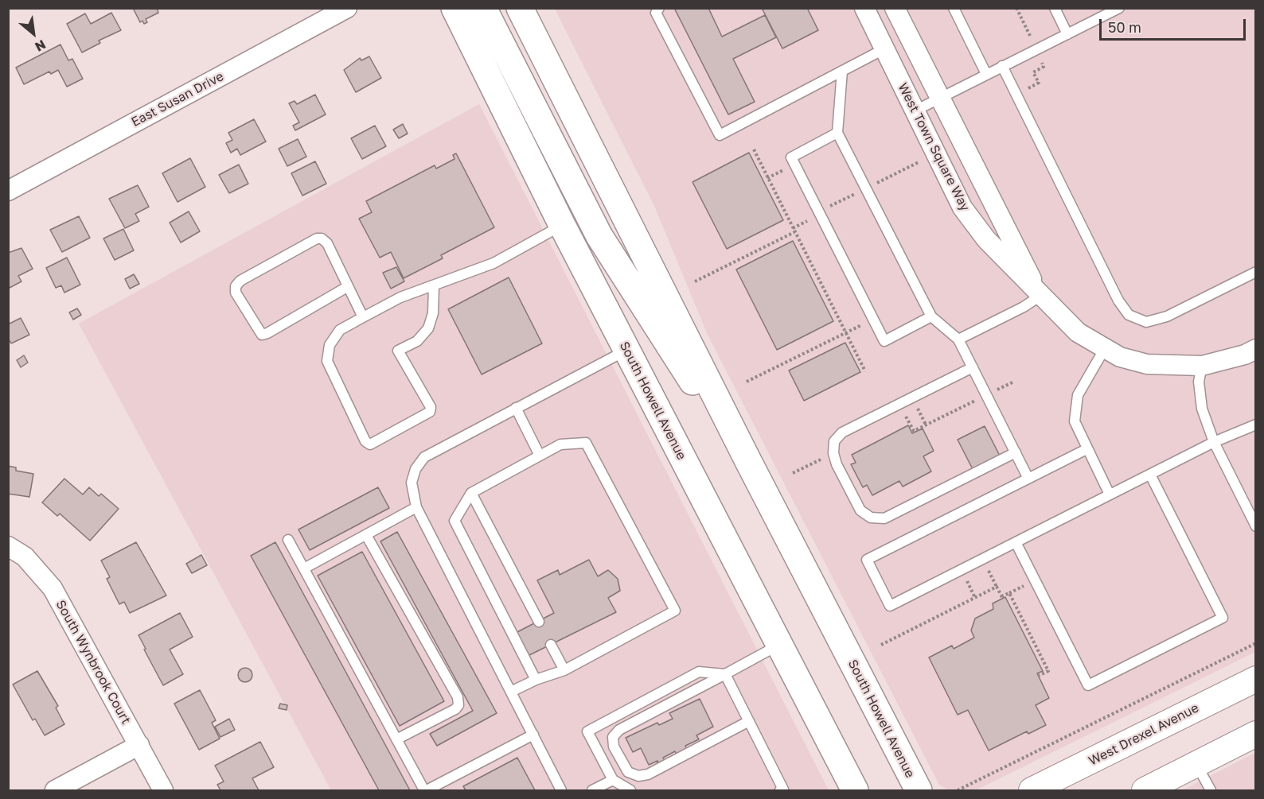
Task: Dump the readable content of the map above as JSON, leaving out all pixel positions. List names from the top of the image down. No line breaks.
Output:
{"streets":{"main road":["South Howell Avenue"],"street":["East Susan Drive","West Town Square Way","South Wynbrook Court","West Drexel Avenue"]},"scale_bar":"50 m","north":"bottom right"}
